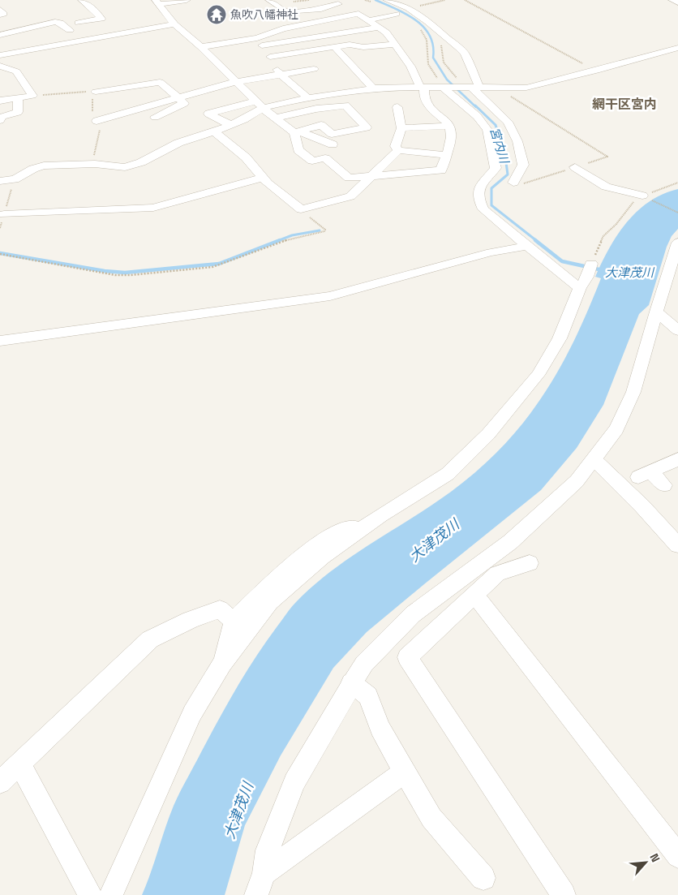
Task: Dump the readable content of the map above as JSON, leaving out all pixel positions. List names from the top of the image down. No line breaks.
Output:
{"districts":["網干区宮内"],"water":["宮内川","大津茂川"],"places":{"temple":["魚吹八幡神社"]},"north":"top right"}
